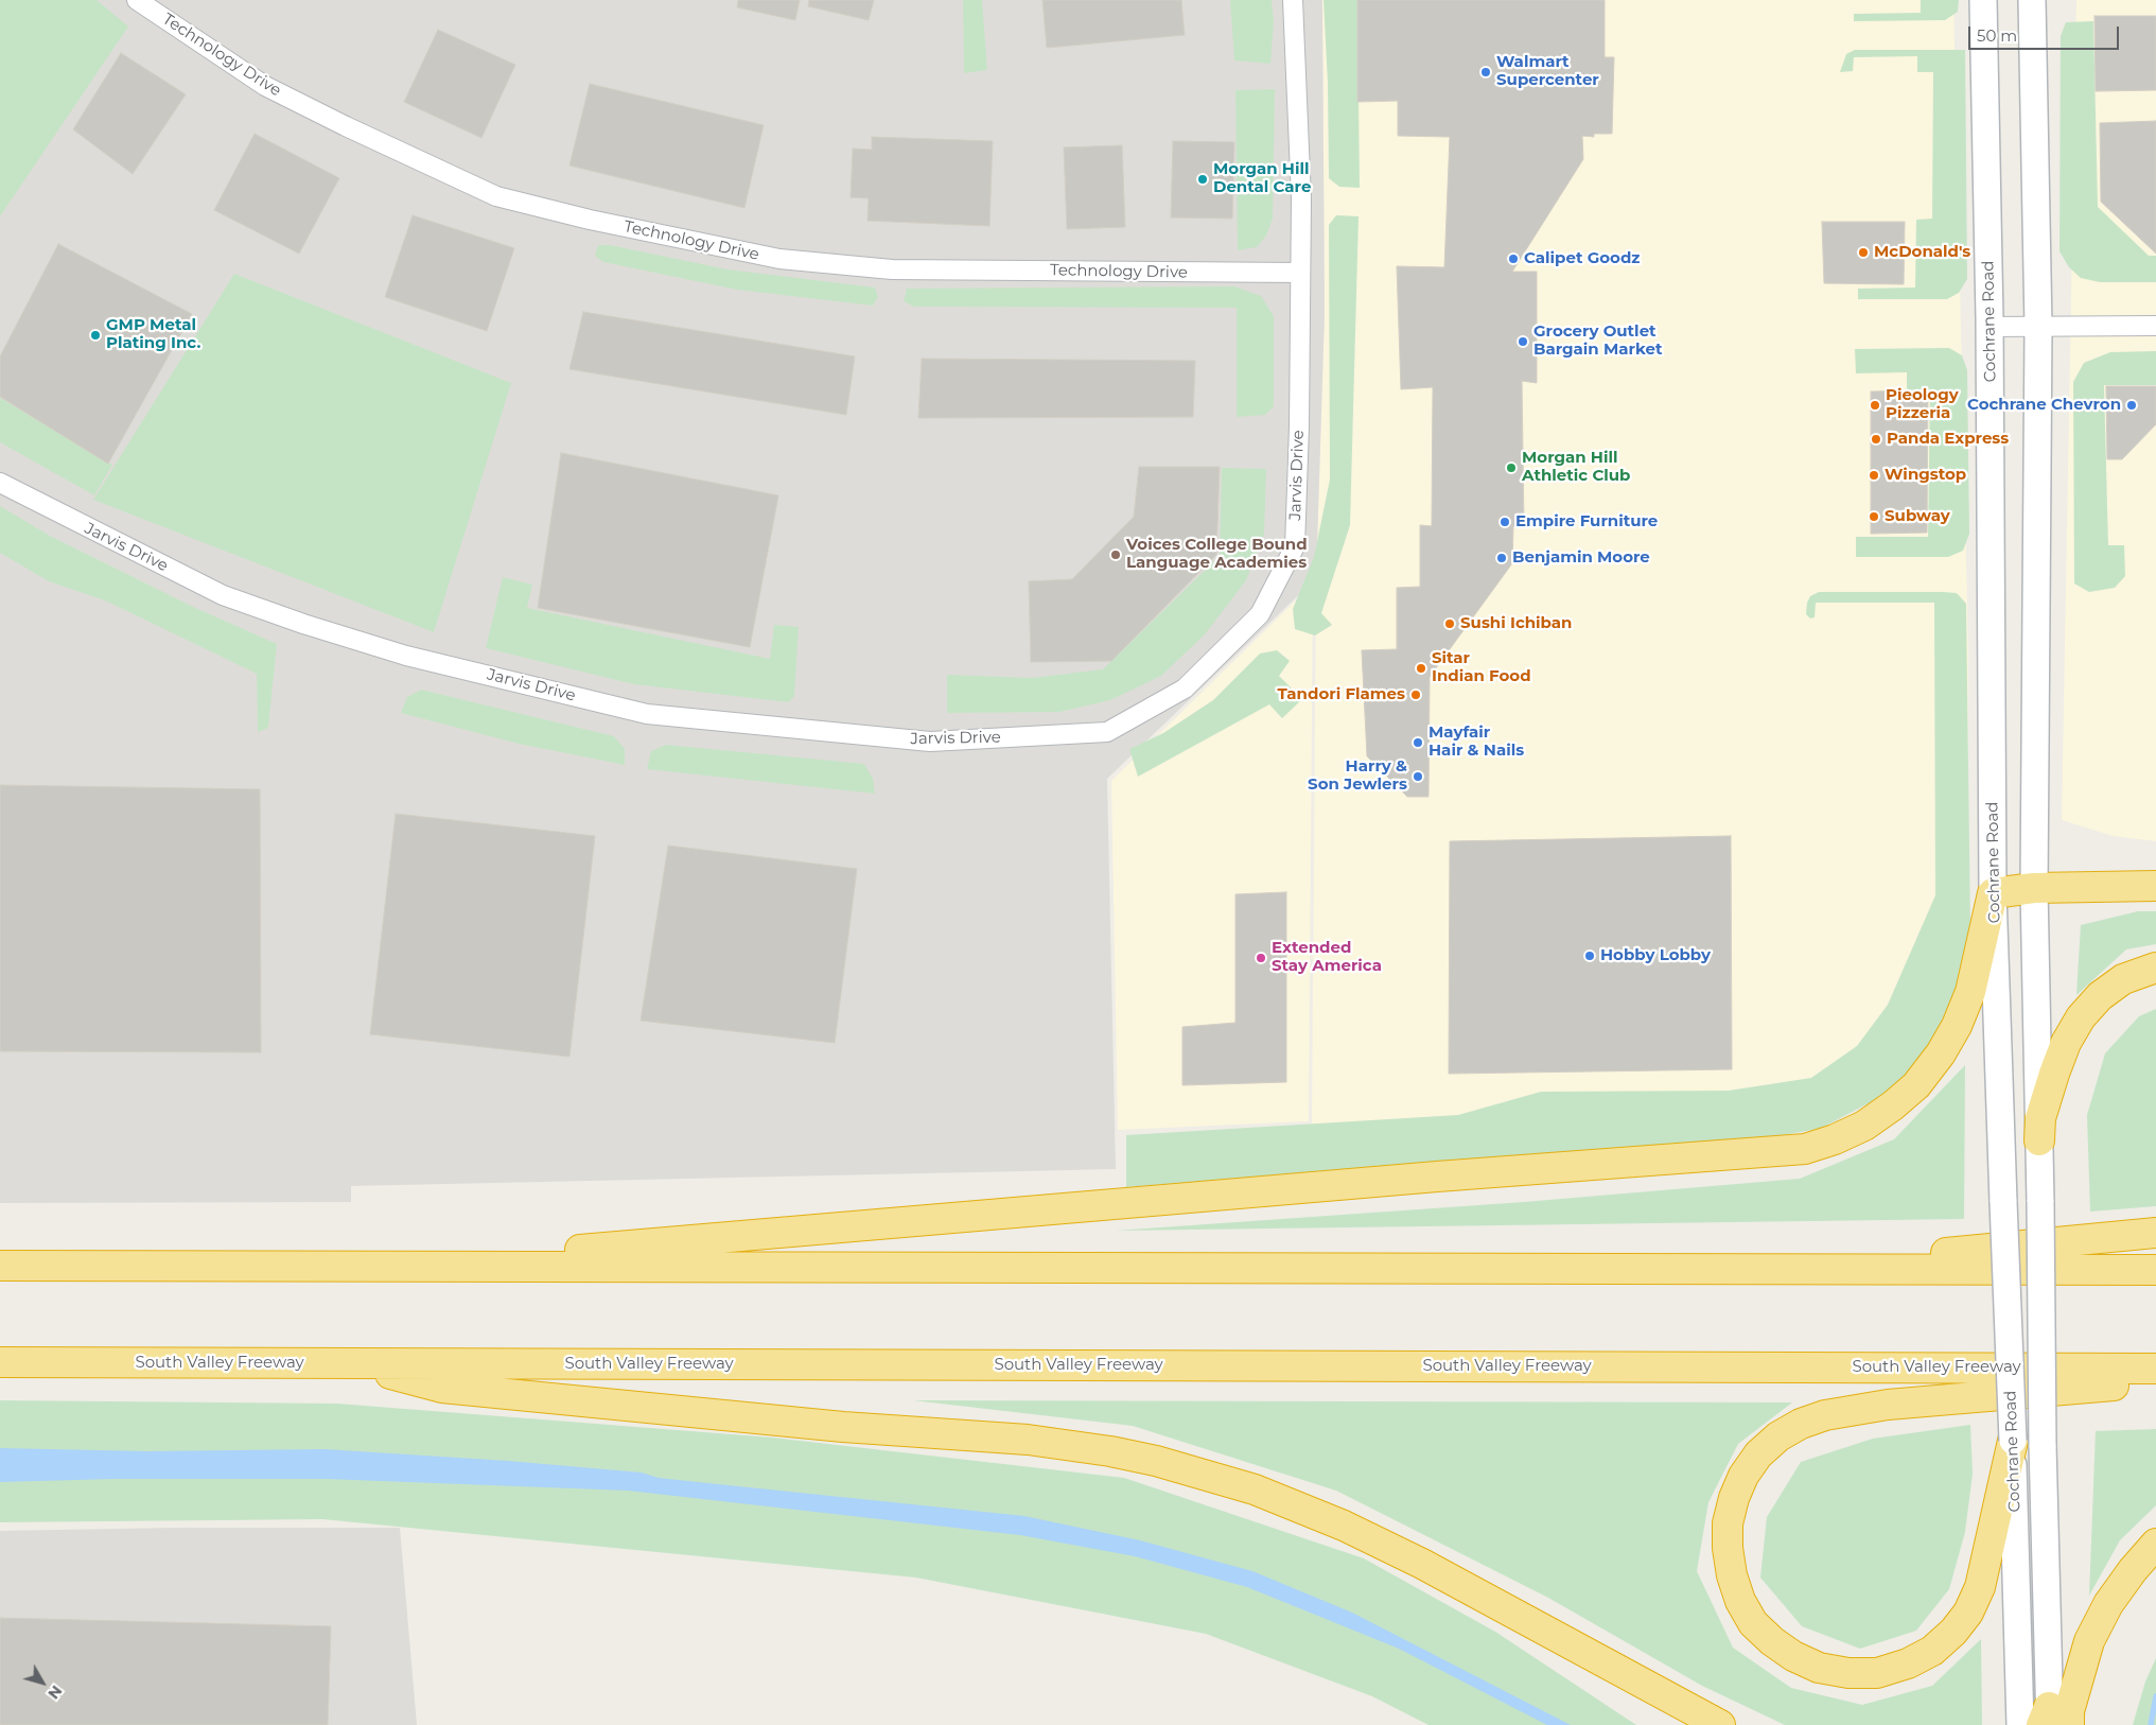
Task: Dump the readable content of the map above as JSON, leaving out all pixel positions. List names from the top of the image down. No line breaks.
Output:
{"streets":{"highway":["South Valley Freeway"],"main road":["Cochrane Road"],"street":["Technology Drive","Jarvis Drive"]},"crossings":[["Technology Drive","Jarvis Drive"]],"places":["Walmart Supercenter","Morgan Hill Dental Care","McDonald's","Calipet Goodz","GMP Metal Plating Inc.","Grocery Outlet Bargain Market","Pieology Pizzeria","Cochrane Chevron","Panda Express","Morgan Hill Athletic Club","Wingstop","Subway","Empire Furniture","Voices College Bound Language Academies","Benjamin Moore","Sushi Ichiban","Sitar Indian Food","Tandori Flames","Mayfair Hair & Nails","Harry & Son Jewlers","Hobby Lobby","Extended Stay America"],"scale_bar":"50 m","north":"bottom right"}
